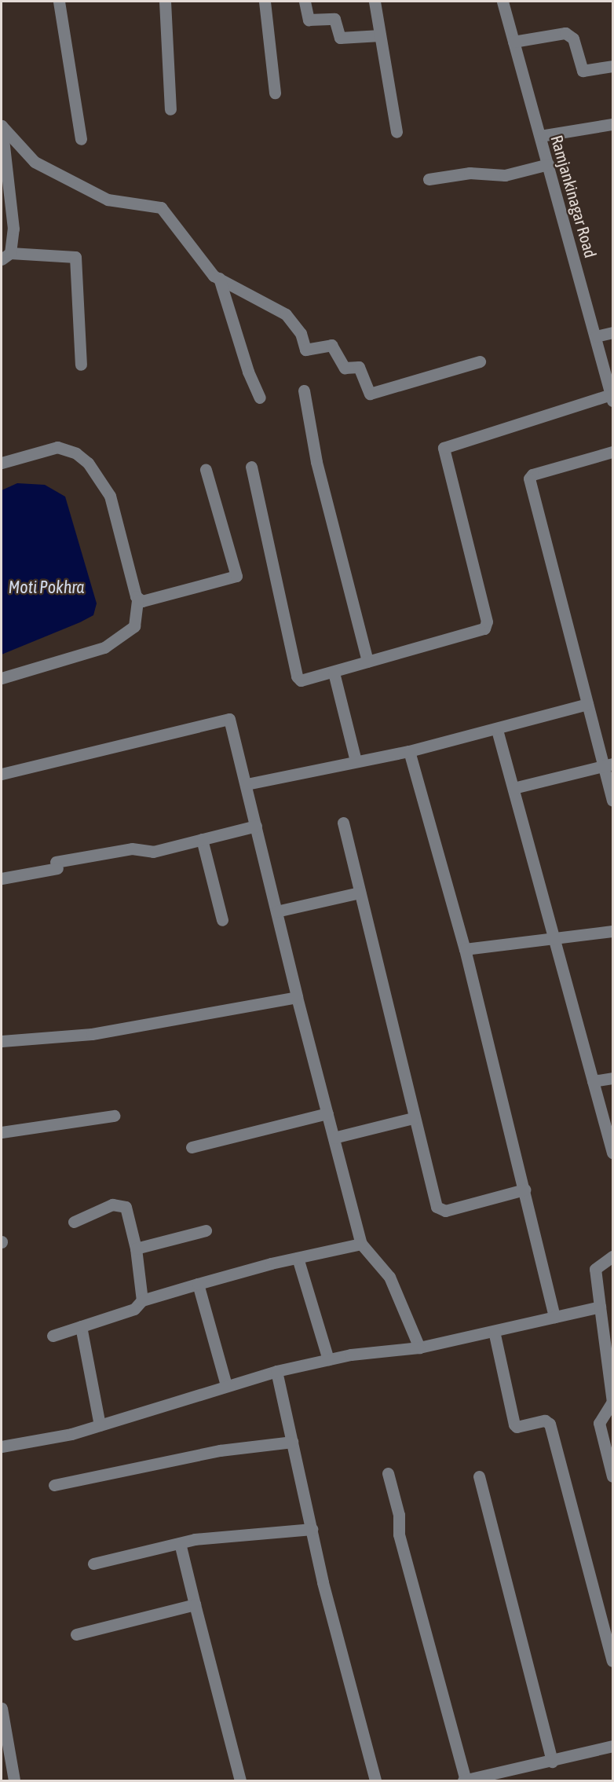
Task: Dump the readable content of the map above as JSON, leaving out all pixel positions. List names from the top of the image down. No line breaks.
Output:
{"streets":{"street":["Ramjankinagar Road"]},"water":["Moti Pokhra"]}
